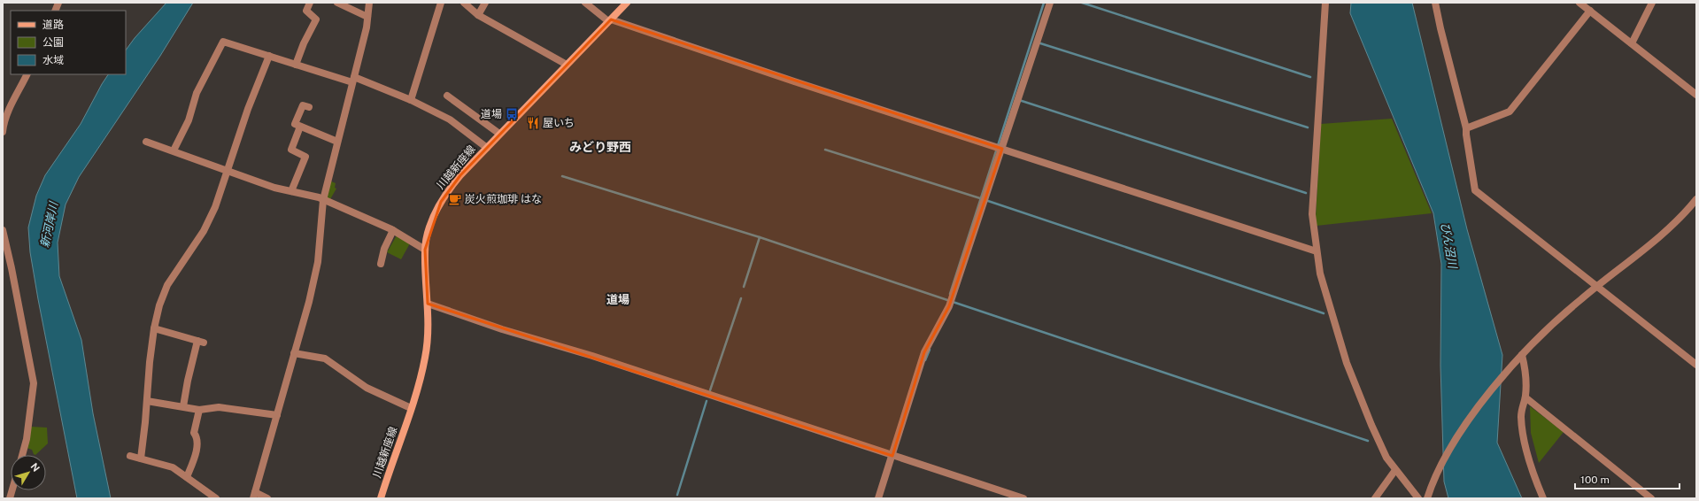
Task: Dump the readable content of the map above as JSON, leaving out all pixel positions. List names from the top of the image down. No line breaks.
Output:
{"streets":{"main road":["川越新座線"]},"districts":["みどり野西","道場"],"water":["新河岸川","びん沼川"],"places":{"bus stop":["道場"],"restaurant":["屋いち"],"cafe":["炭火煎珈琲 はな"]},"legend":["道路","公園","水域"],"scale_bar":"100 m","north":"top right"}
